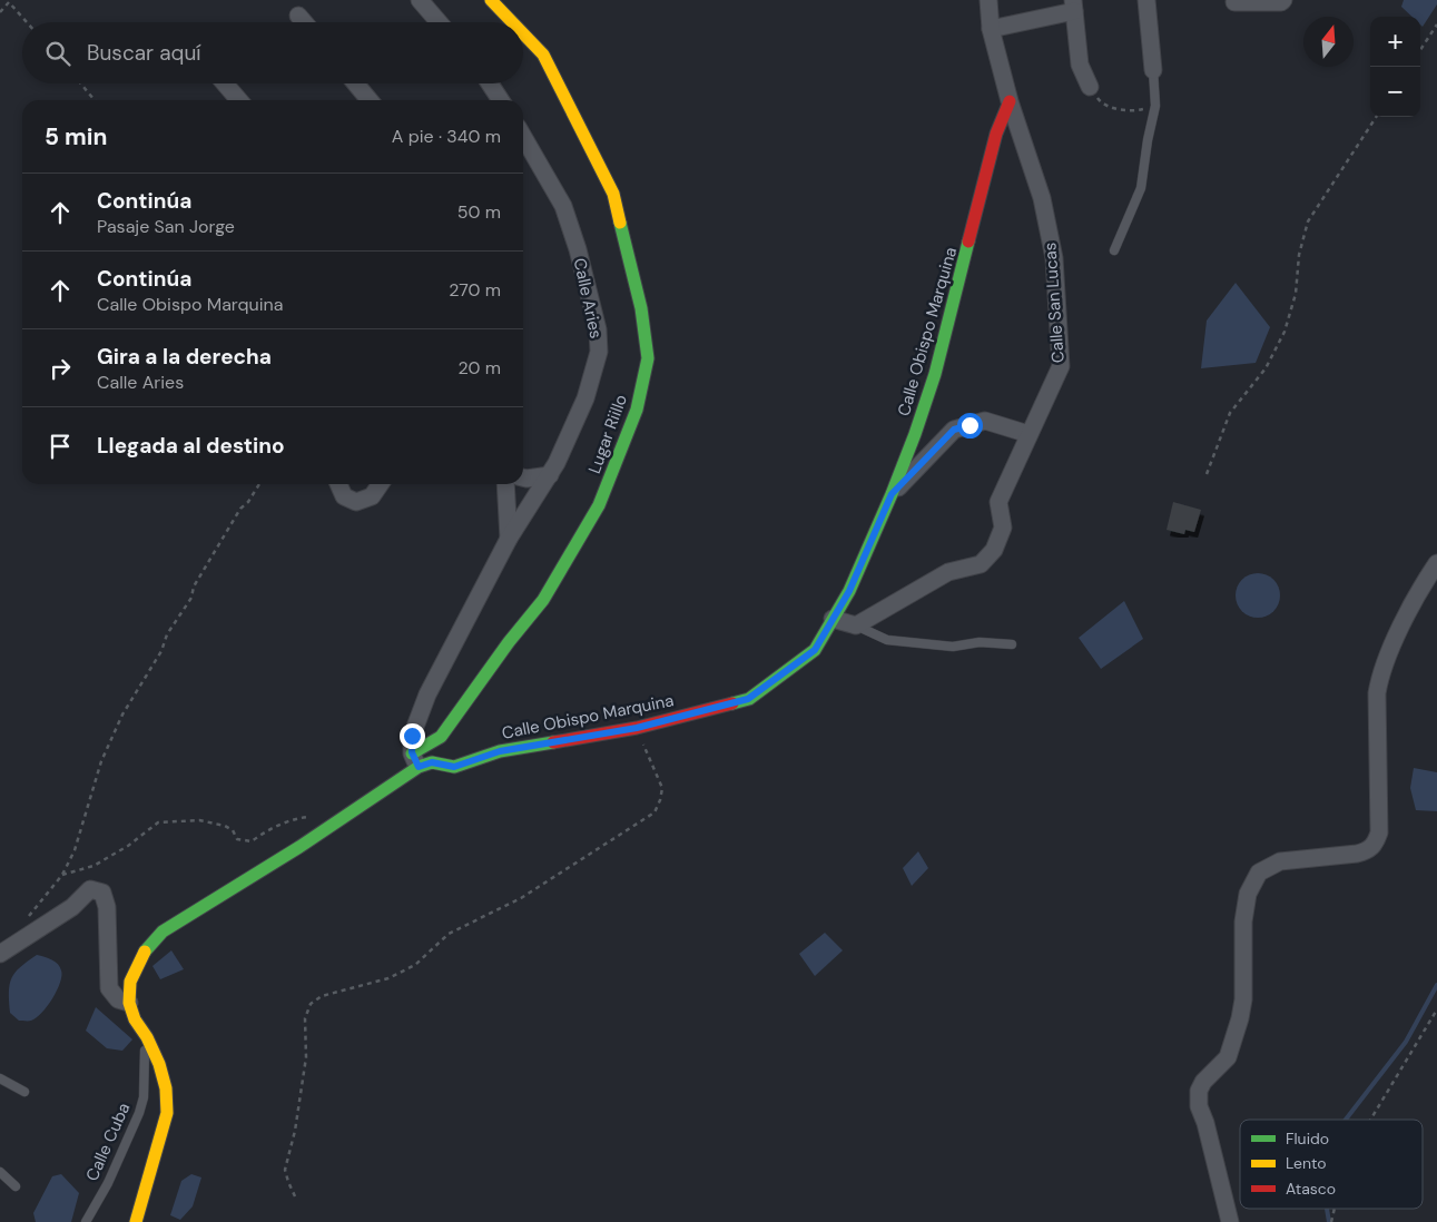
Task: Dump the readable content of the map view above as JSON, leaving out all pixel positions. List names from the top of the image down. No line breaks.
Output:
{"streets":{"street":["Calle Aries","Calle San Lucas","Calle Obispo Marquina","Lugar Riillo"],"lane":["Calle Cuba"]},"crossings":[["Calle Aries","Calle Obispo Marquina"],["Calle Aries","Lugar Riillo"],["Calle San Lucas","Calle Obispo Marquina"],["Calle Obispo Marquina","Lugar Riillo"]],"legend":["Fluido","Lento","Atasco"],"north":"top","page":{"map_buttons":["+","−"],"search":"Buscar aquí","heading":["5 min","A pie · 340 m"],"list":[["Continúa","Pasaje San Jorge","50 m"],["Continúa","Calle Obispo Marquina","270 m"],["Gira a la derecha","Calle Aries","20 m"],"Llegada al destino"]}}
